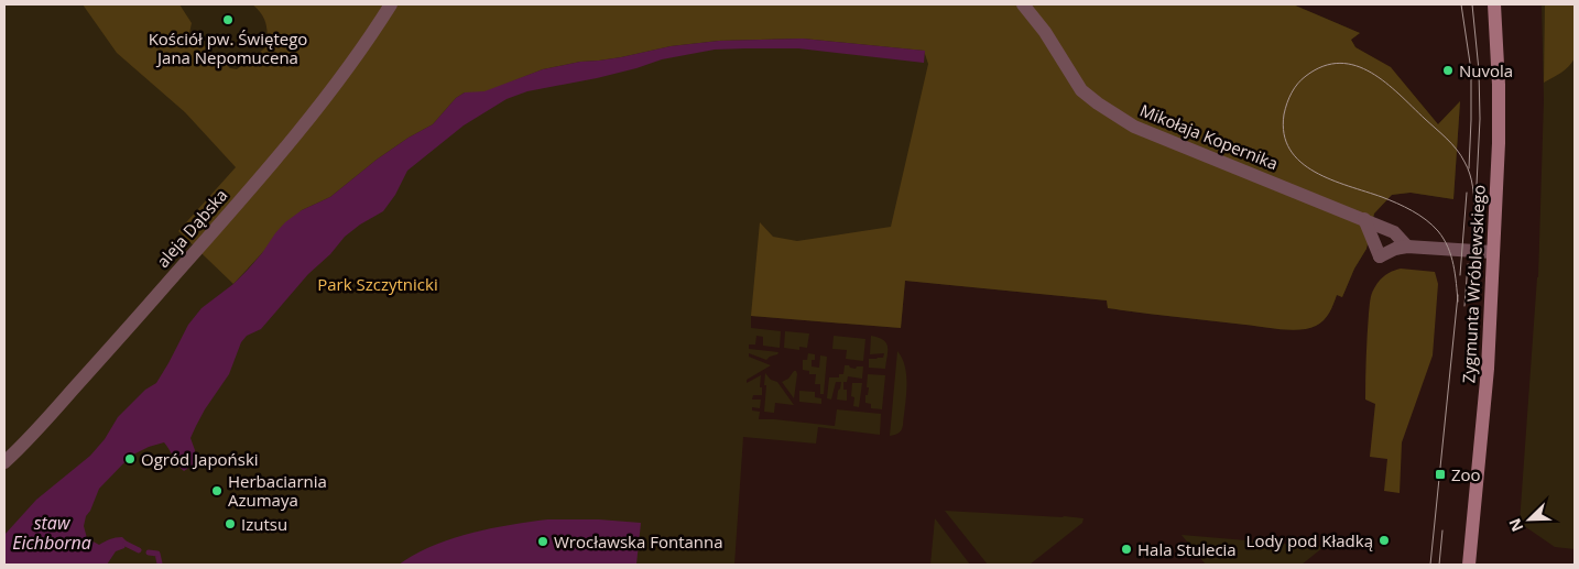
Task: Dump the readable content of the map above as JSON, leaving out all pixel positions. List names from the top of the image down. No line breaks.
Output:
{"streets":{"main road":["Zygmunta Wróblewskiego"],"street":["Mikołaja Kopernika","aleja Dąbska"]},"water":["staw Eichborna"],"parks":["Park Szczytnicki"],"places":{"other":["Kościół pw. Świętego Jana Nepomucena","Nuvola","Ogród Japoński","Herbaciarnia Azumaya","Izutsu","Lody pod Kładką","Wrocławska Fontanna","Hala Stulecia"],"transit":["Zoo"]},"north":"bottom left"}
